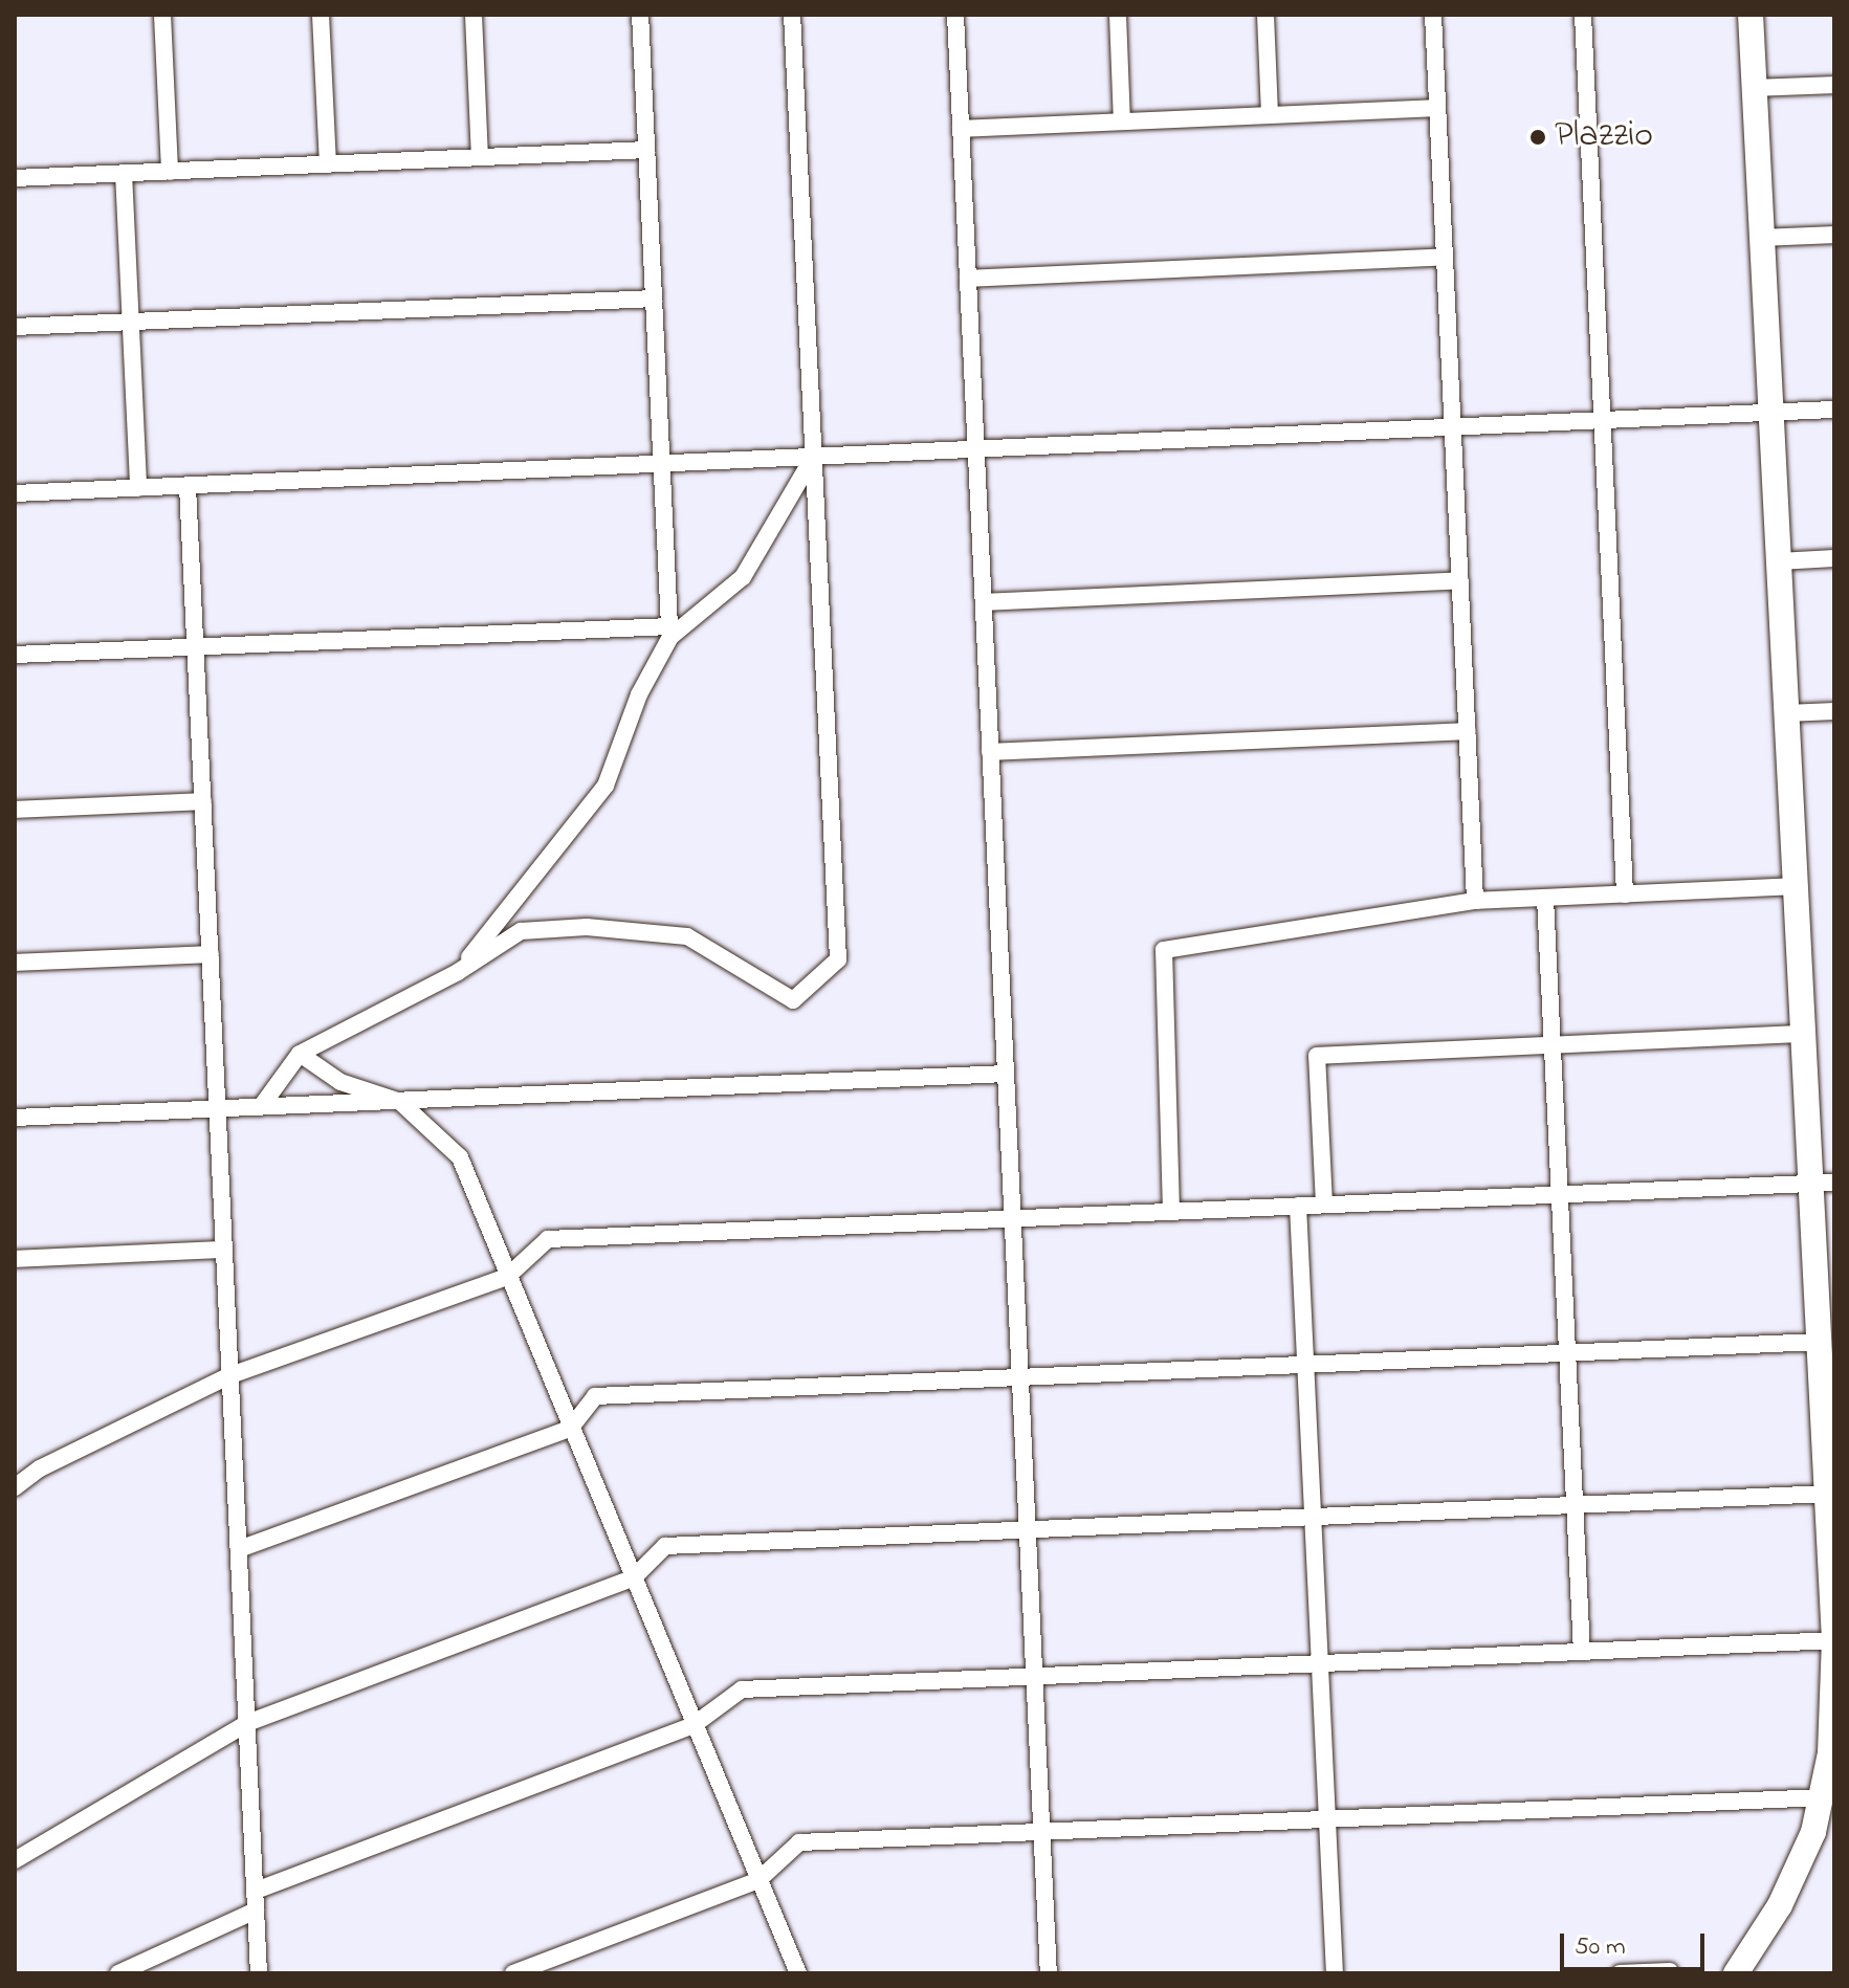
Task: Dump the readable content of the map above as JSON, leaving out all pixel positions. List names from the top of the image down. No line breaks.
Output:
{"places":["Plazzio"],"scale_bar":"50 m"}
